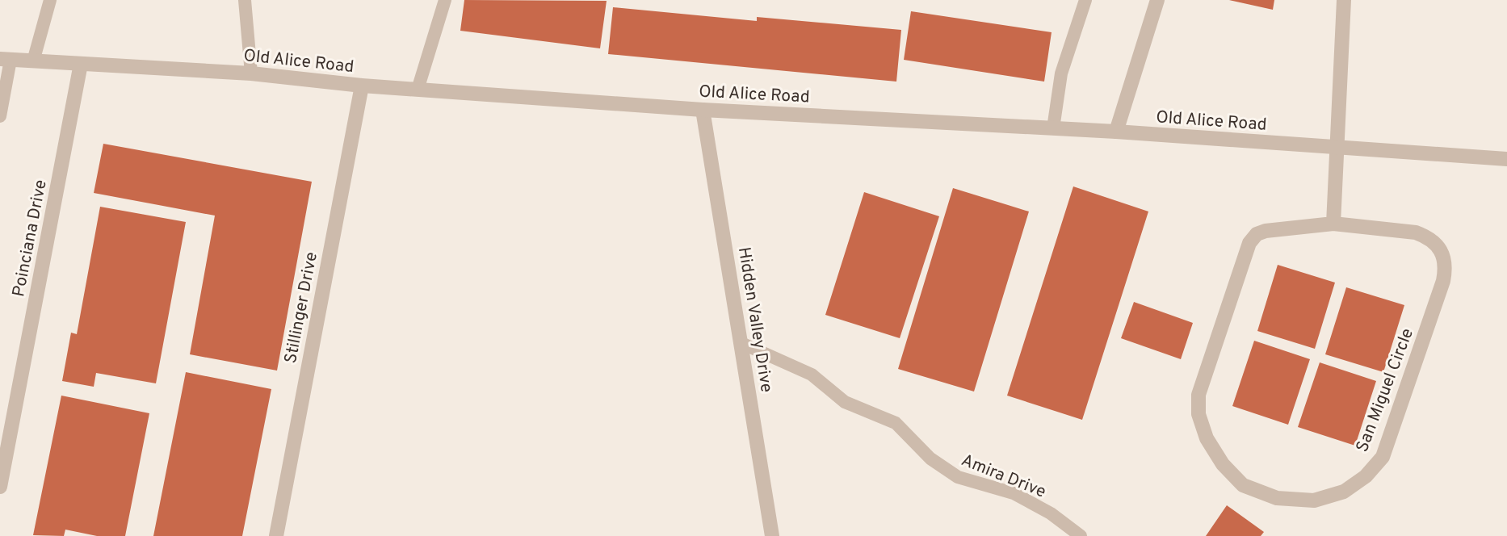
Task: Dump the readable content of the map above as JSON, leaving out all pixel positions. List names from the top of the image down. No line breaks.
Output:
{"streets":{"street":["Old Alice Road","Poinciana Drive","Stillinger Drive","Hidden Valley Drive","San Miguel Circle"],"lane":["Amira Drive"]},"crossings":[["Old Alice Road","Poinciana Drive"],["Old Alice Road","Stillinger Drive"],["Old Alice Road","Hidden Valley Drive"],["Hidden Valley Drive","Amira Drive"]]}
